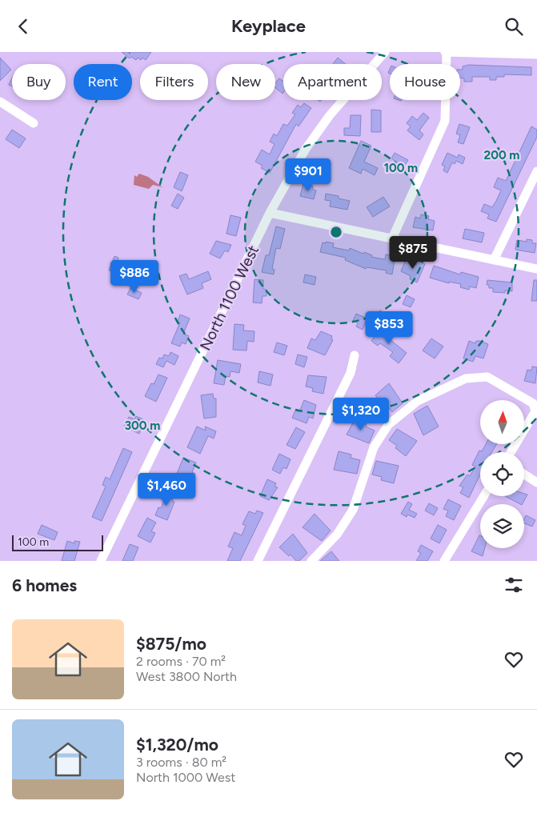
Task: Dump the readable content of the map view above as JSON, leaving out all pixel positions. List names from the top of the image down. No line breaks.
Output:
{"streets":{"street":["North 1100 West"]},"scale_bar":"100 m","north":"top","page":{"header":"Keyplace","chip":["Buy","Rent","Filters","New","Apartment","House"],"price":["$901","$875","$886","$853","$1,320","$1,460"],"scale":"100 m","heading":"6 homes","list":[{"name":"$875/mo","note":"2 rooms · 70 m² · West 3800 North"},{"name":"$1,320/mo","note":"3 rooms · 80 m² · North 1000 West"}]},"rings":["200 m","100 m","300 m"]}
